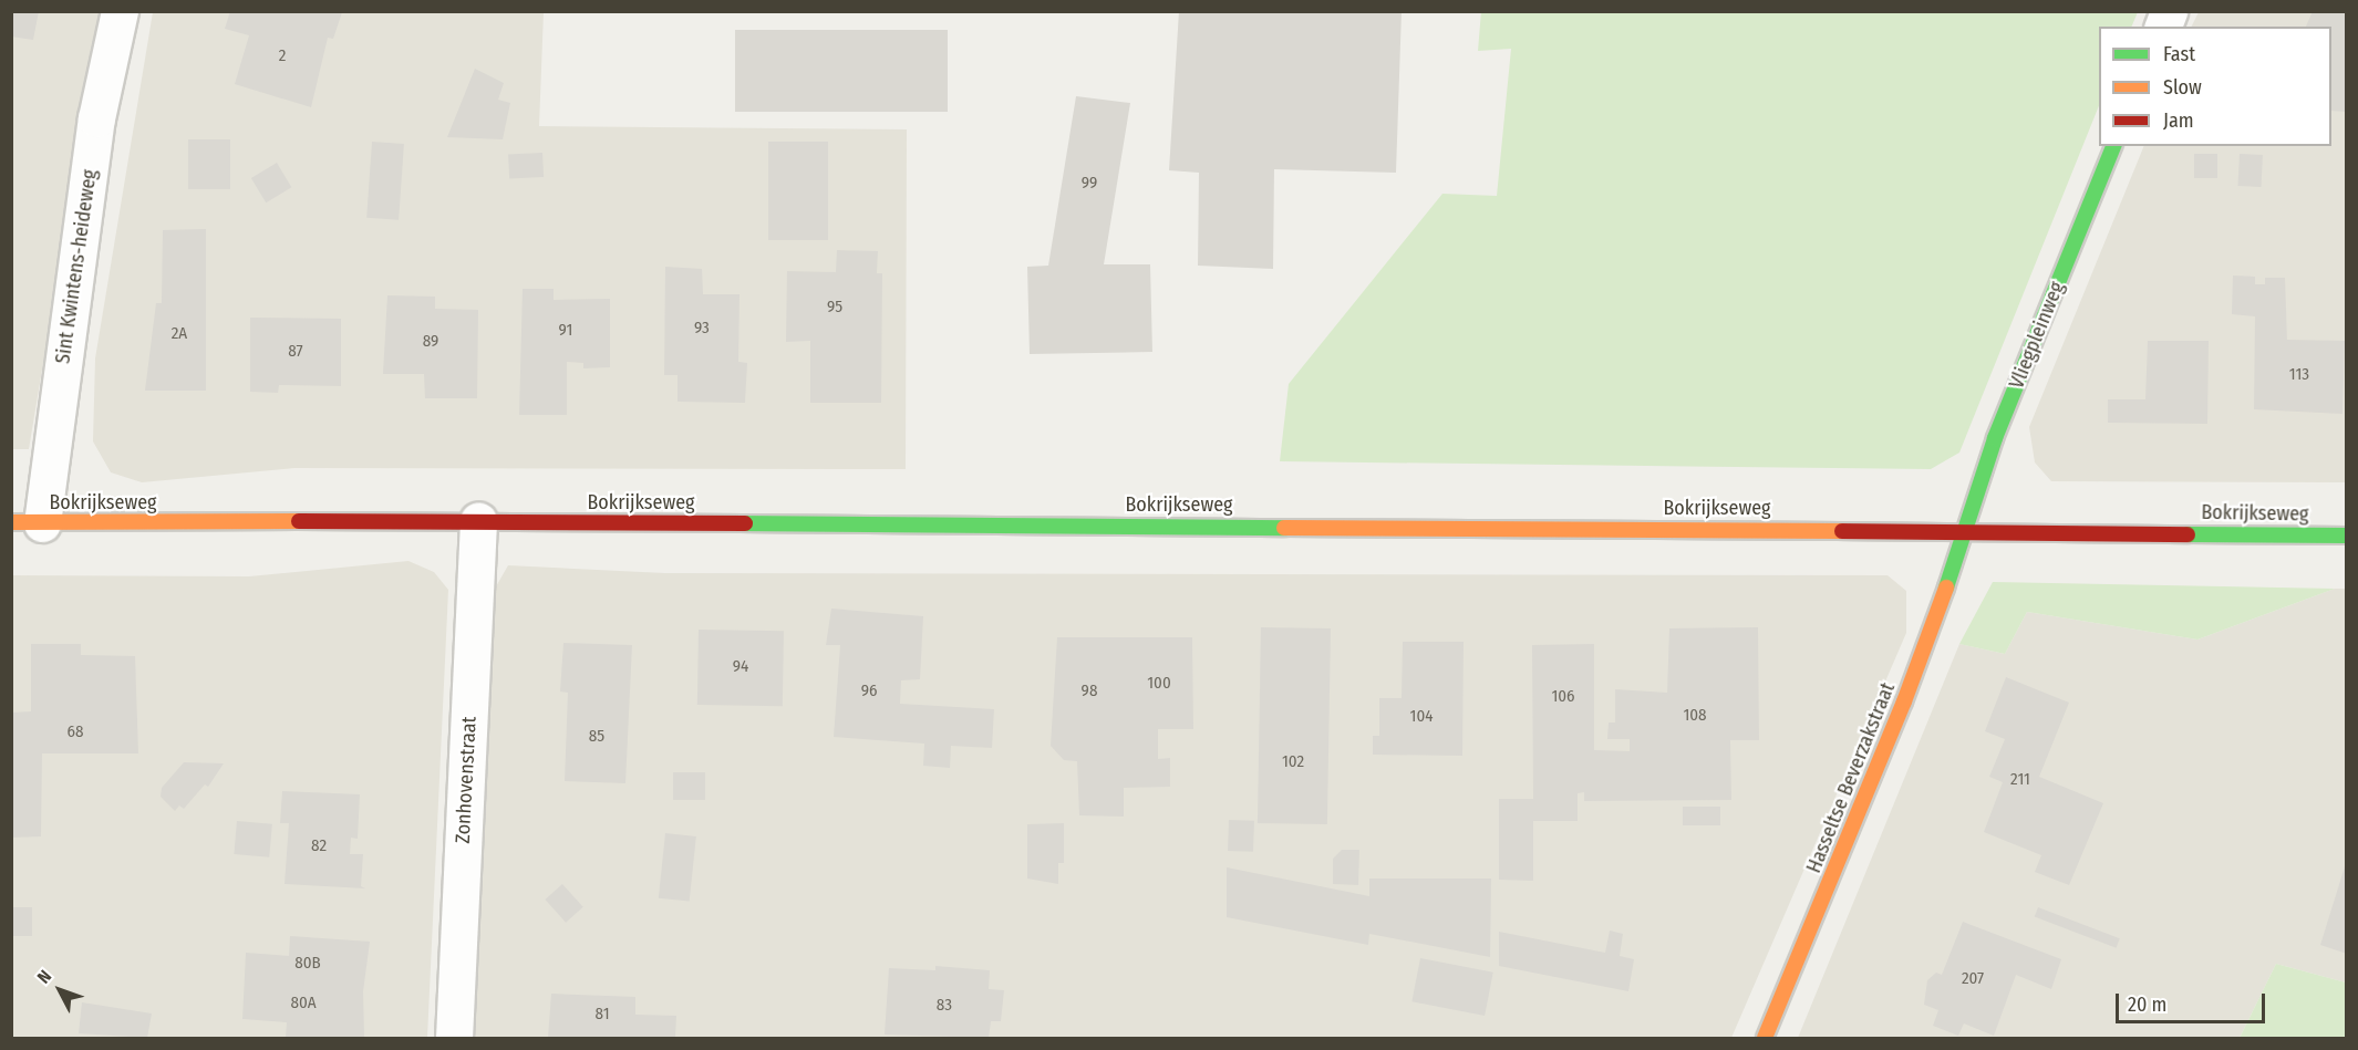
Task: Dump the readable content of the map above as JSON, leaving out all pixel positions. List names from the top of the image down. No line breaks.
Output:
{"streets":{"street":["Sint Kwintens-heideweg","Vliegpleinweg","Bokrijkseweg","Hasseltse Beverzakstraat","Zonhovenstraat"]},"crossings":[["Sint Kwintens-heideweg","Bokrijkseweg"],["Vliegpleinweg","Bokrijkseweg"],["Vliegpleinweg","Hasseltse Beverzakstraat"],["Bokrijkseweg","Hasseltse Beverzakstraat"],["Bokrijkseweg","Zonhovenstraat"]],"house_numbers":["2","99","95","93","91","2A","89","87","113","94","100","96","98","106","108","104","68","85","102","211","82","80B","207","80A","83","81"],"legend":["Fast","Slow","Jam"],"scale_bar":"20 m","north":"top left"}
